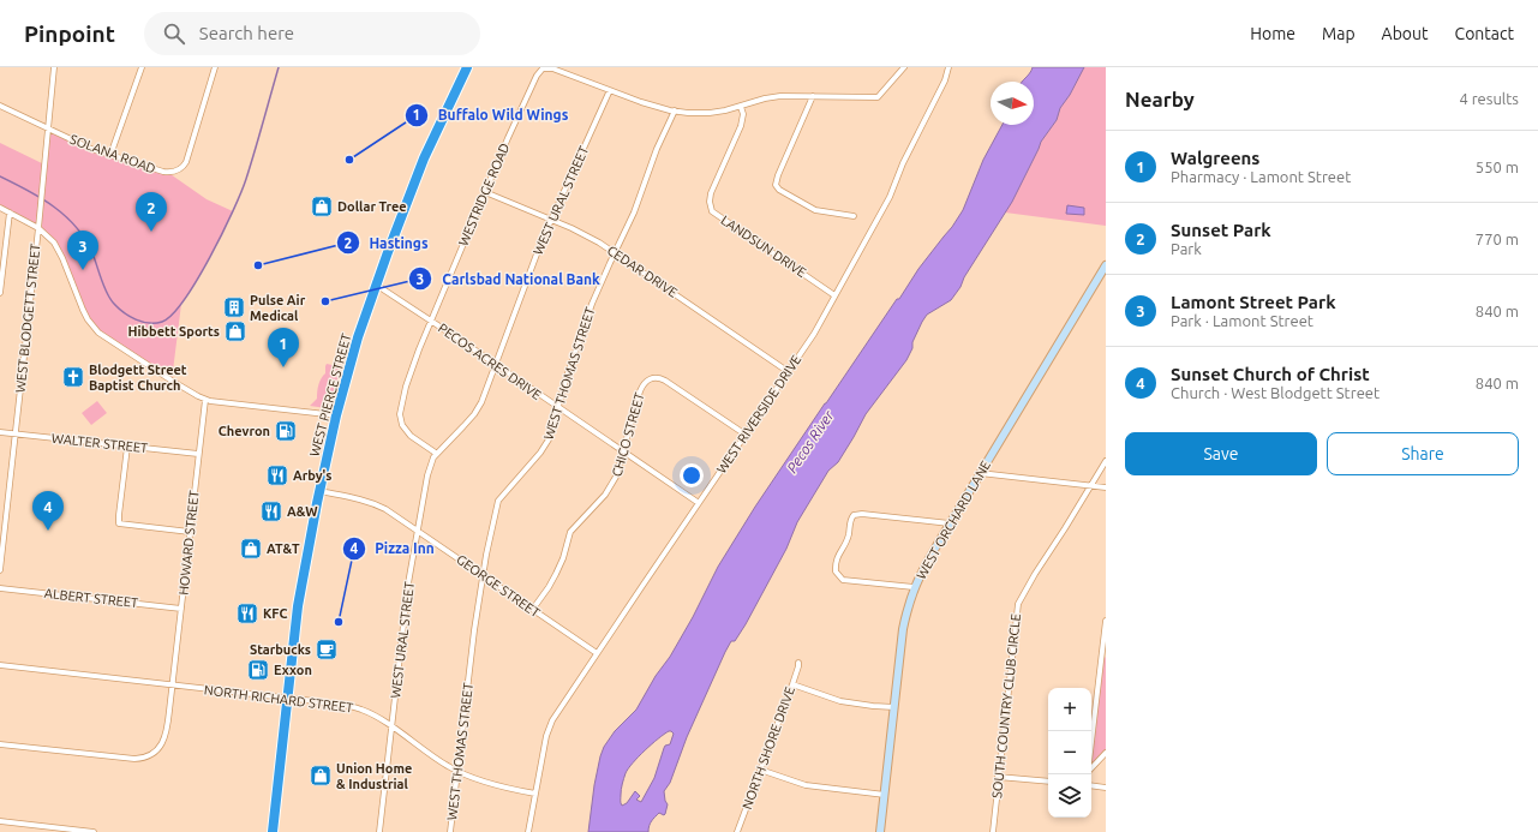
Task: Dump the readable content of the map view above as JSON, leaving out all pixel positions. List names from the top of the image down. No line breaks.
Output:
{"streets":{"highway":["WEST PIERCE STREET"],"street":["SOLANA ROAD","WESTRIDGE ROAD","WEST URAL STREET","LANDSUN DRIVE","CEDAR DRIVE","WEST BLODGETT STREET","PECOS ACRES DRIVE","WEST THOMAS STREET","WEST RIVERSIDE DRIVE","CHICO STREET","WALTER STREET","WEST ORCHARD LANE","HOWARD STREET","GEORGE STREET","ALBERT STREET","NORTH RICHARD STREET","SOUTH COUNTRY CLUB CIRCLE","NORTH SHORE DRIVE"]},"crossings":[["SOLANA ROAD","WEST BLODGETT STREET"],["WESTRIDGE ROAD","WEST URAL STREET"],["WESTRIDGE ROAD","LANDSUN DRIVE"],["WESTRIDGE ROAD","CEDAR DRIVE"],["WESTRIDGE ROAD","PECOS ACRES DRIVE"],["WESTRIDGE ROAD","WEST THOMAS STREET"],["WEST URAL STREET","CEDAR DRIVE"],["WEST URAL STREET","PECOS ACRES DRIVE"],["WEST URAL STREET","GEORGE STREET"],["WEST URAL STREET","NORTH RICHARD STREET"],["LANDSUN DRIVE","WEST RIVERSIDE DRIVE"],["CEDAR DRIVE","WEST THOMAS STREET"],["CEDAR DRIVE","WEST RIVERSIDE DRIVE"],["WEST BLODGETT STREET","WALTER STREET"],["PECOS ACRES DRIVE","WEST THOMAS STREET"],["PECOS ACRES DRIVE","WEST PIERCE STREET"],["PECOS ACRES DRIVE","WEST RIVERSIDE DRIVE"],["PECOS ACRES DRIVE","CHICO STREET"],["WEST THOMAS STREET","GEORGE STREET"],["WEST THOMAS STREET","NORTH RICHARD STREET"],["WEST PIERCE STREET","GEORGE STREET"],["WEST PIERCE STREET","NORTH RICHARD STREET"],["WEST RIVERSIDE DRIVE","CHICO STREET"],["WEST RIVERSIDE DRIVE","GEORGE STREET"],["WEST RIVERSIDE DRIVE","NORTH RICHARD STREET"],["CHICO STREET","GEORGE STREET"],["WALTER STREET","HOWARD STREET"],["HOWARD STREET","ALBERT STREET"],["HOWARD STREET","NORTH RICHARD STREET"]],"water":["Pecos River"],"places":{"other":["Buffalo Wild Wings","Hastings","Carlsbad National Bank","Pizza Inn"],"shop":["Dollar Tree","Hibbett Sports","AT&T","Union Home & Industrial"],"building":["Pulse Air Medical"],"church":["Blodgett Street Baptist Church"],"fuel station":["Chevron","Exxon"],"restaurant":["Arby's","A&W","KFC"],"cafe":["Starbucks"]},"north":"right","page":{"header":"Pinpoint","search":"Search here","nav":["Home","Map","About","Contact"],"heading":["Nearby","4 results"],"list":[{"mark":"1","name":"Walgreens","note":"Pharmacy · Lamont Street","value":"550 m"},{"mark":"2","name":"Sunset Park","note":"Park","value":"770 m"},{"mark":"3","name":"Lamont Street Park","note":"Park · Lamont Street","value":"840 m"},{"mark":"4","name":"Sunset Church of Christ","note":"Church · West Blodgett Street","value":"840 m"}],"pins":["2","3","1","4"],"buttons":["Save","Share"],"map_buttons":["+","−"]}}
